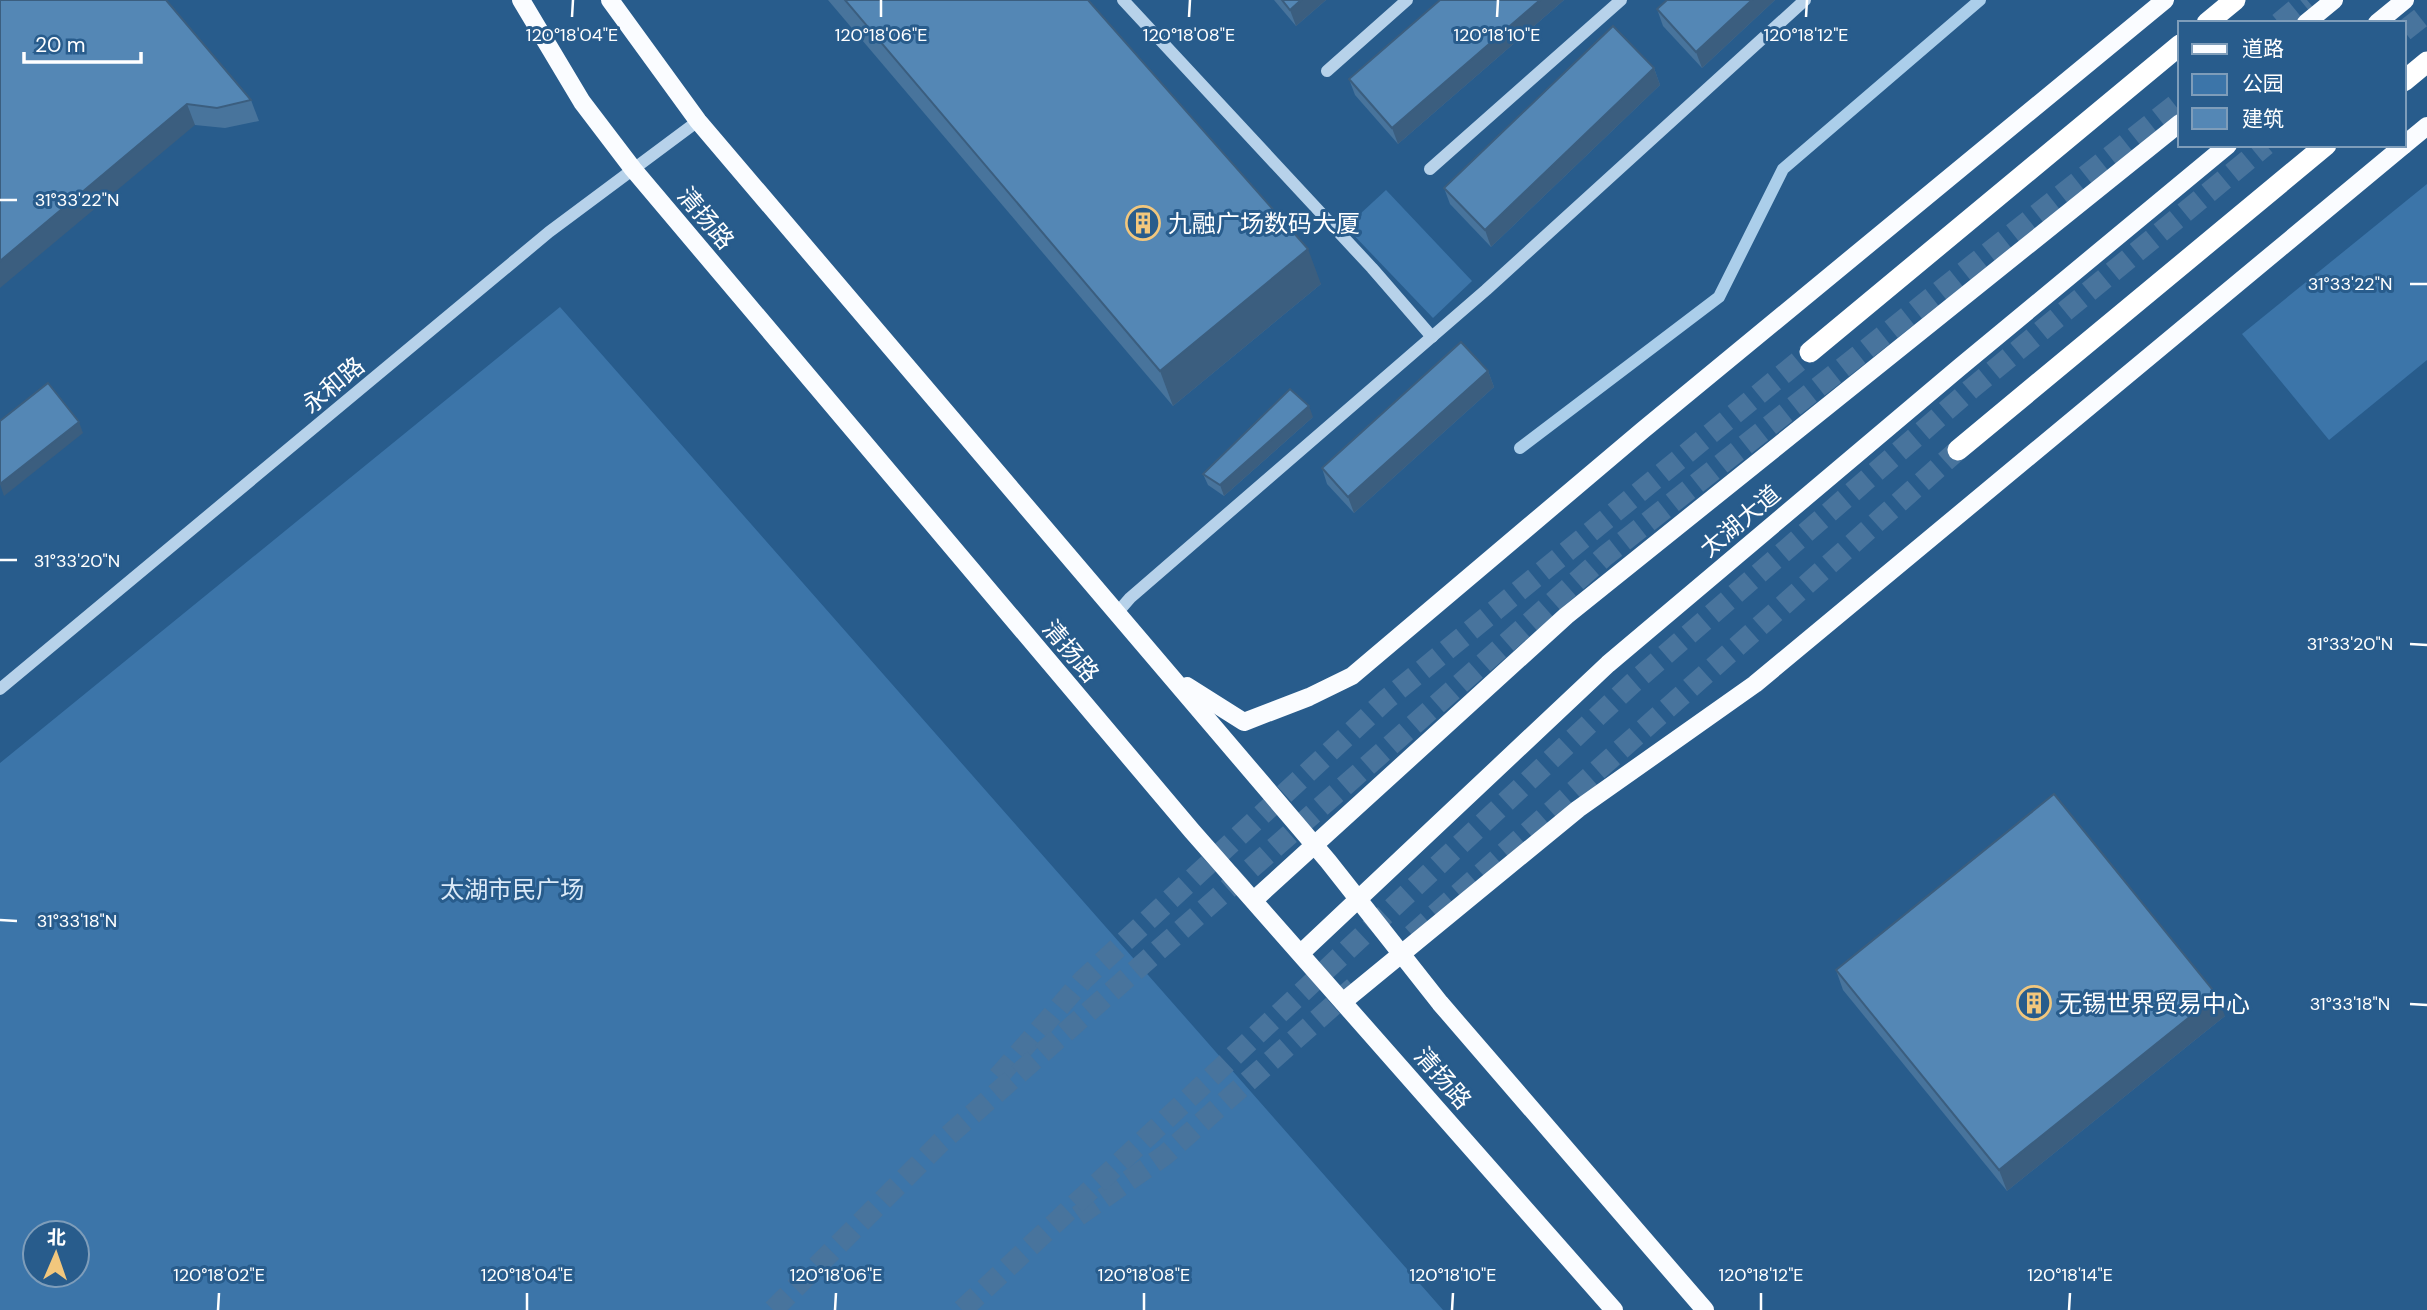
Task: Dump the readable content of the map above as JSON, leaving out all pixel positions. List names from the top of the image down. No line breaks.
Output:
{"streets":{"main road":["清扬路","太湖大道"],"street":["永和路"]},"crossings":[["清扬路","永和路"],["清扬路","太湖大道"]],"parks":["太湖市民广场"],"places":{"building":["九融广场数码大厦","无锡世界贸易中心"]},"legend":["道路","公园","建筑"],"scale_bar":"20 m","north":"top","coordinates":["120°18'04\"E","120°18'06\"E","120°18'08\"E","120°18'10\"E","120°18'12\"E","31°33'22\"N","31°33'20\"N","31°33'18\"N","120°18'02\"E","120°18'14\"E"]}
